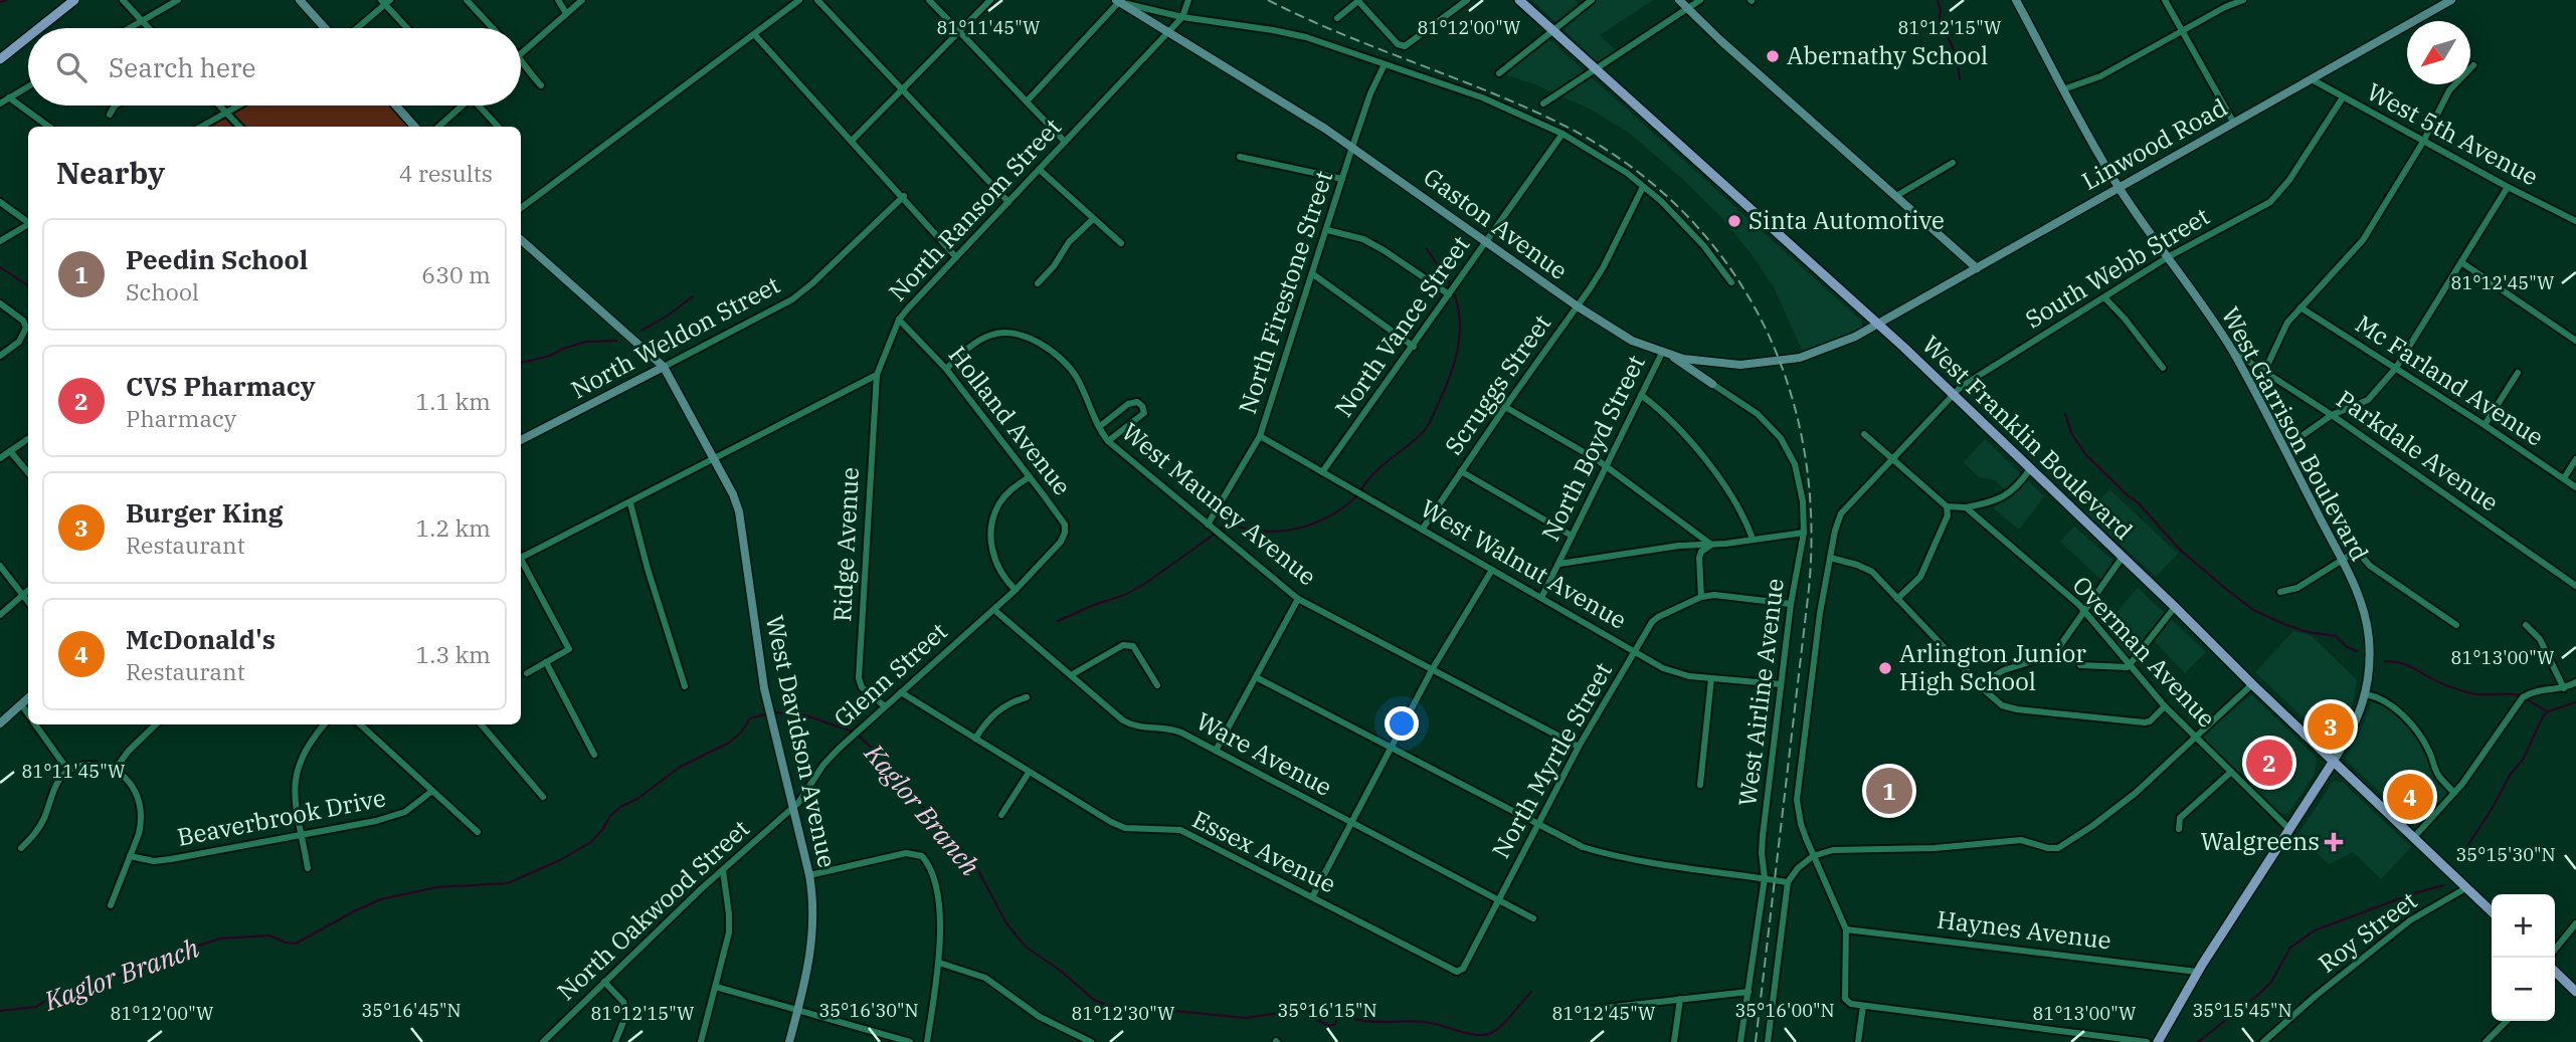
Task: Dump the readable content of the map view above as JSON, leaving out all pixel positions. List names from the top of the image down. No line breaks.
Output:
{"streets":{"main road":["Linwood Road","Gaston Avenue","North Weldon Street","West Garrison Boulevard","West Franklin Boulevard","West Davidson Avenue"],"street":["West 5th Avenue","North Ransom Street","South Webb Street","North Firestone Street","North Vance Street","Mc Farland Avenue","Scruggs Street","Holland Avenue","North Boyd Street","Parkdale Avenue","West Mauney Avenue","Ridge Avenue","West Walnut Avenue","Overman Avenue","Glenn Street","West Airline Avenue","Ware Avenue","North Myrtle Street","Beaverbrook Drive","Essex Avenue","North Oakwood Street","Haynes Avenue","Roy Street"]},"crossings":[["West 5th Avenue","Linwood Road"],["West 5th Avenue","South Webb Street"],["Linwood Road","Gaston Avenue"],["Linwood Road","West Garrison Boulevard"],["Linwood Road","West Franklin Boulevard"],["North Ransom Street","Gaston Avenue"],["North Ransom Street","Holland Avenue"],["North Ransom Street","Ridge Avenue"],["Gaston Avenue","North Firestone Street"],["Gaston Avenue","North Vance Street"],["Gaston Avenue","Scruggs Street"],["Gaston Avenue","West Franklin Boulevard"],["Gaston Avenue","North Boyd Street"],["South Webb Street","West Garrison Boulevard"],["South Webb Street","West Franklin Boulevard"],["South Webb Street","Haynes Avenue"],["North Firestone Street","West Mauney Avenue"],["North Firestone Street","West Walnut Avenue"],["North Vance Street","West Walnut Avenue"],["North Weldon Street","West Davidson Avenue"],["Scruggs Street","West Walnut Avenue"],["Holland Avenue","West Mauney Avenue"],["Holland Avenue","Glenn Street"],["West Garrison Boulevard","West Franklin Boulevard"],["West Garrison Boulevard","Parkdale Avenue"],["West Franklin Boulevard","Roy Street"],["North Boyd Street","West Walnut Avenue"],["West Mauney Avenue","North Myrtle Street"],["Ridge Avenue","Glenn Street"],["West Walnut Avenue","West Airline Avenue"],["West Walnut Avenue","North Myrtle Street"],["Glenn Street","West Davidson Avenue"],["Glenn Street","Ware Avenue"],["Glenn Street","Essex Avenue"],["Glenn Street","North Oakwood Street"],["West Davidson Avenue","North Oakwood Street"],["Ware Avenue","North Myrtle Street"],["North Myrtle Street","Essex Avenue"]],"water":["Kaglor Branch"],"places":{"other":["Abernathy School","Sinta Automotive","Arlington Junior High School"],"health":["Walgreens"]},"north":"bottom left","page":{"search":"Search here","heading":["Nearby","4 results"],"list":[{"mark":"1","name":"Peedin School","note":"School","value":"630 m"},{"mark":"2","name":"CVS Pharmacy","note":"Pharmacy","value":"1.1 km"},{"mark":"3","name":"Burger King","note":"Restaurant","value":"1.2 km"},{"mark":"4","name":"McDonald's","note":"Restaurant","value":"1.3 km"}],"pins":["3","2","1","4"],"map_buttons":["+","−"]},"coordinates":["81°11'45\"W","81°12'00\"W","81°12'15\"W","81°12'45\"W","81°13'00\"W","35°15'30\"N","35°16'45\"N","35°16'30\"N","35°16'15\"N","35°16'00\"N","35°15'45\"N","81°12'30\"W"]}
